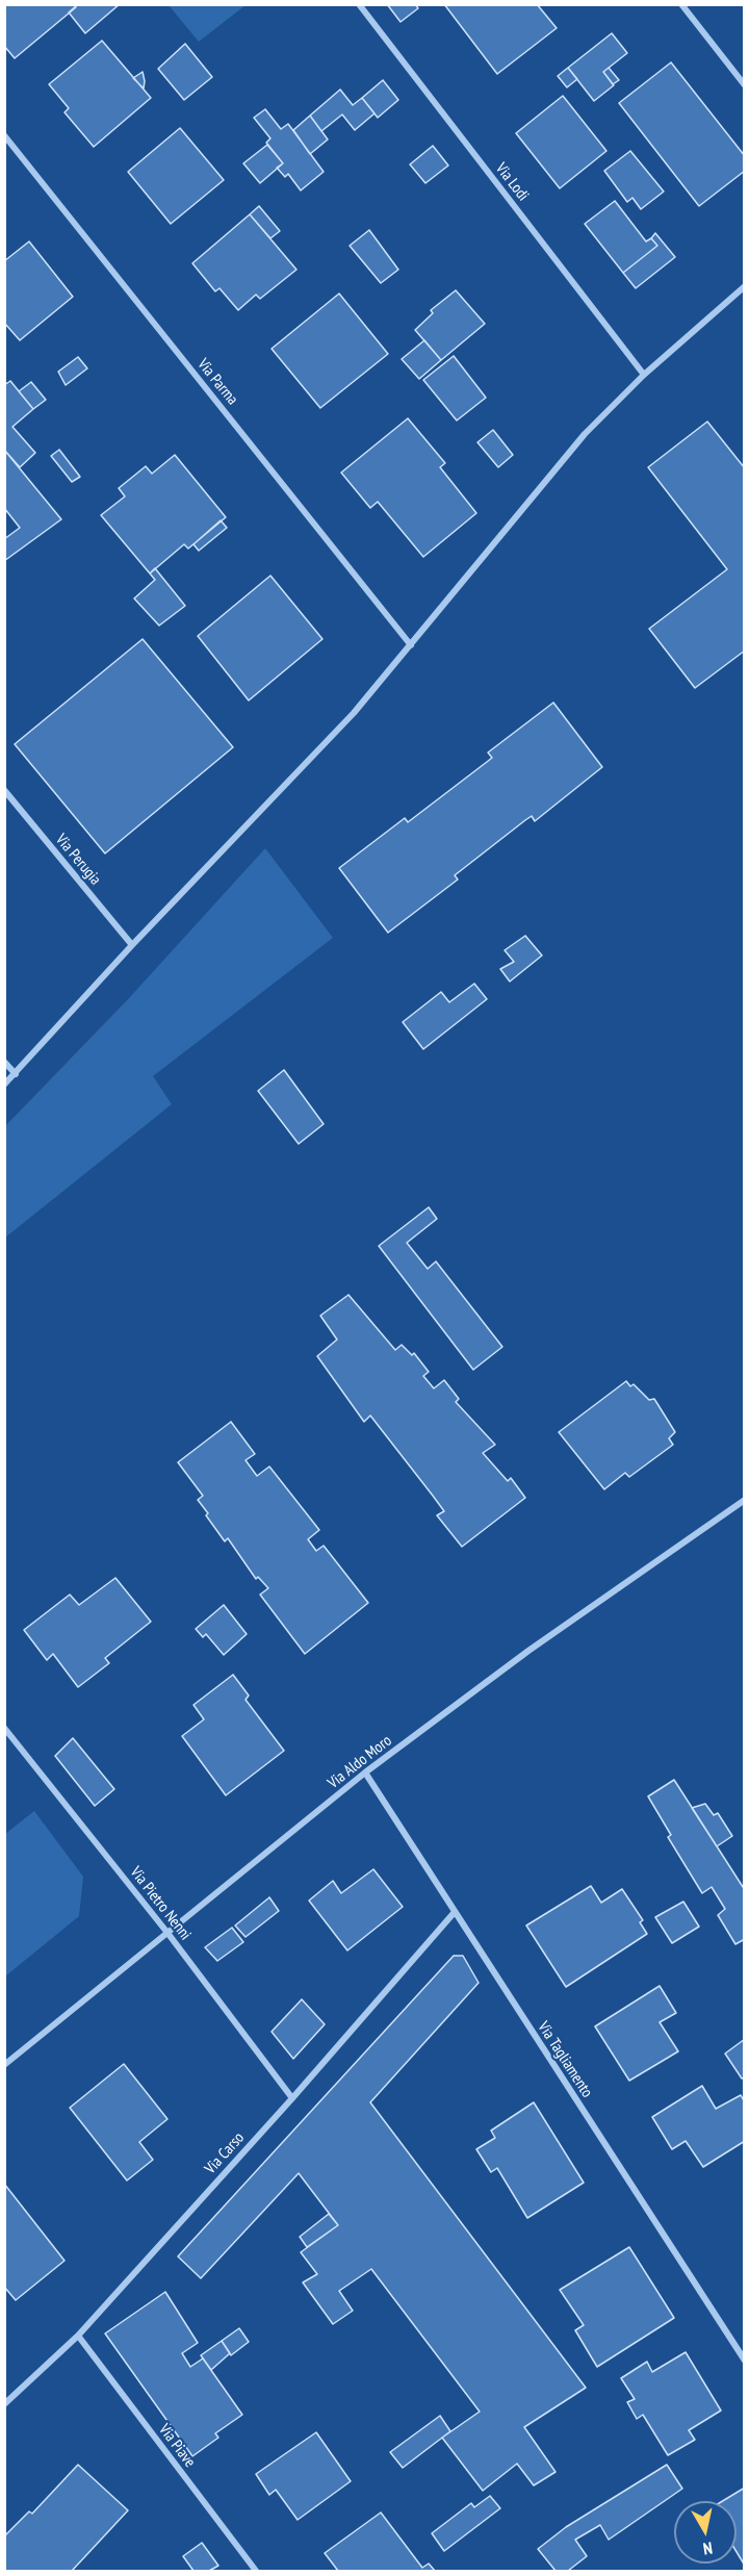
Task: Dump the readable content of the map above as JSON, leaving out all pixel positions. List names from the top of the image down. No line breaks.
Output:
{"streets":{"street":["Via Lodi","Via Parma","Via Perugia","Via Aldo Moro","Via Pietro Nenni","Via Tagliamento","Via Carso","Via Piave"]},"crossings":[["Via Aldo Moro","Via Pietro Nenni"],["Via Aldo Moro","Via Tagliamento"],["Via Pietro Nenni","Via Carso"],["Via Tagliamento","Via Carso"],["Via Carso","Via Piave"]],"north":"bottom"}
